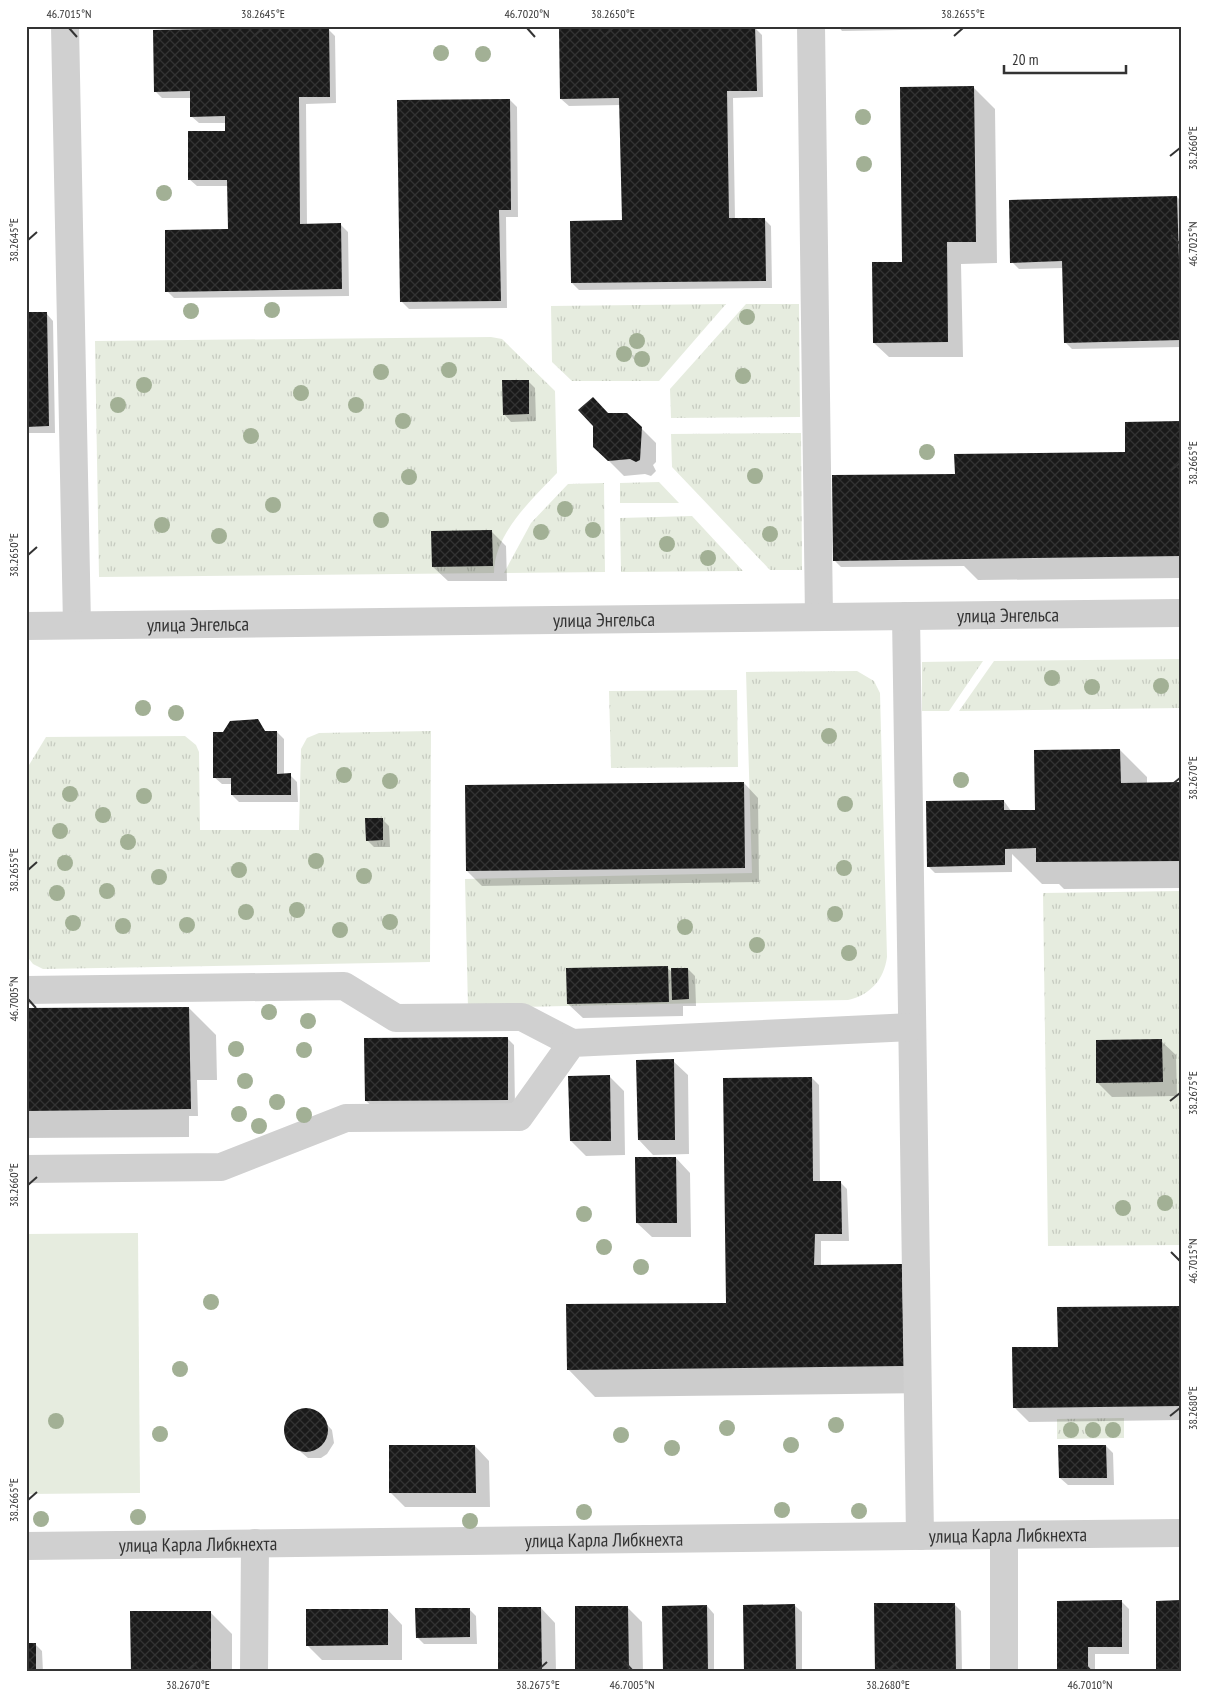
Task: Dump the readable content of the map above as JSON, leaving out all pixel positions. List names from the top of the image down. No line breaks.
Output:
{"streets":{"street":["улица Энгельса","улица Карла Либкнехта"]},"scale_bar":"20 m","coordinates":["46.7015°N","38.2645°E","46.7020°N","38.2650°E","38.2655°E","38.2660°E","46.7025°N","38.2665°E","38.2670°E","46.7005°N","38.2675°E","38.2680°E","46.7010°N"]}
